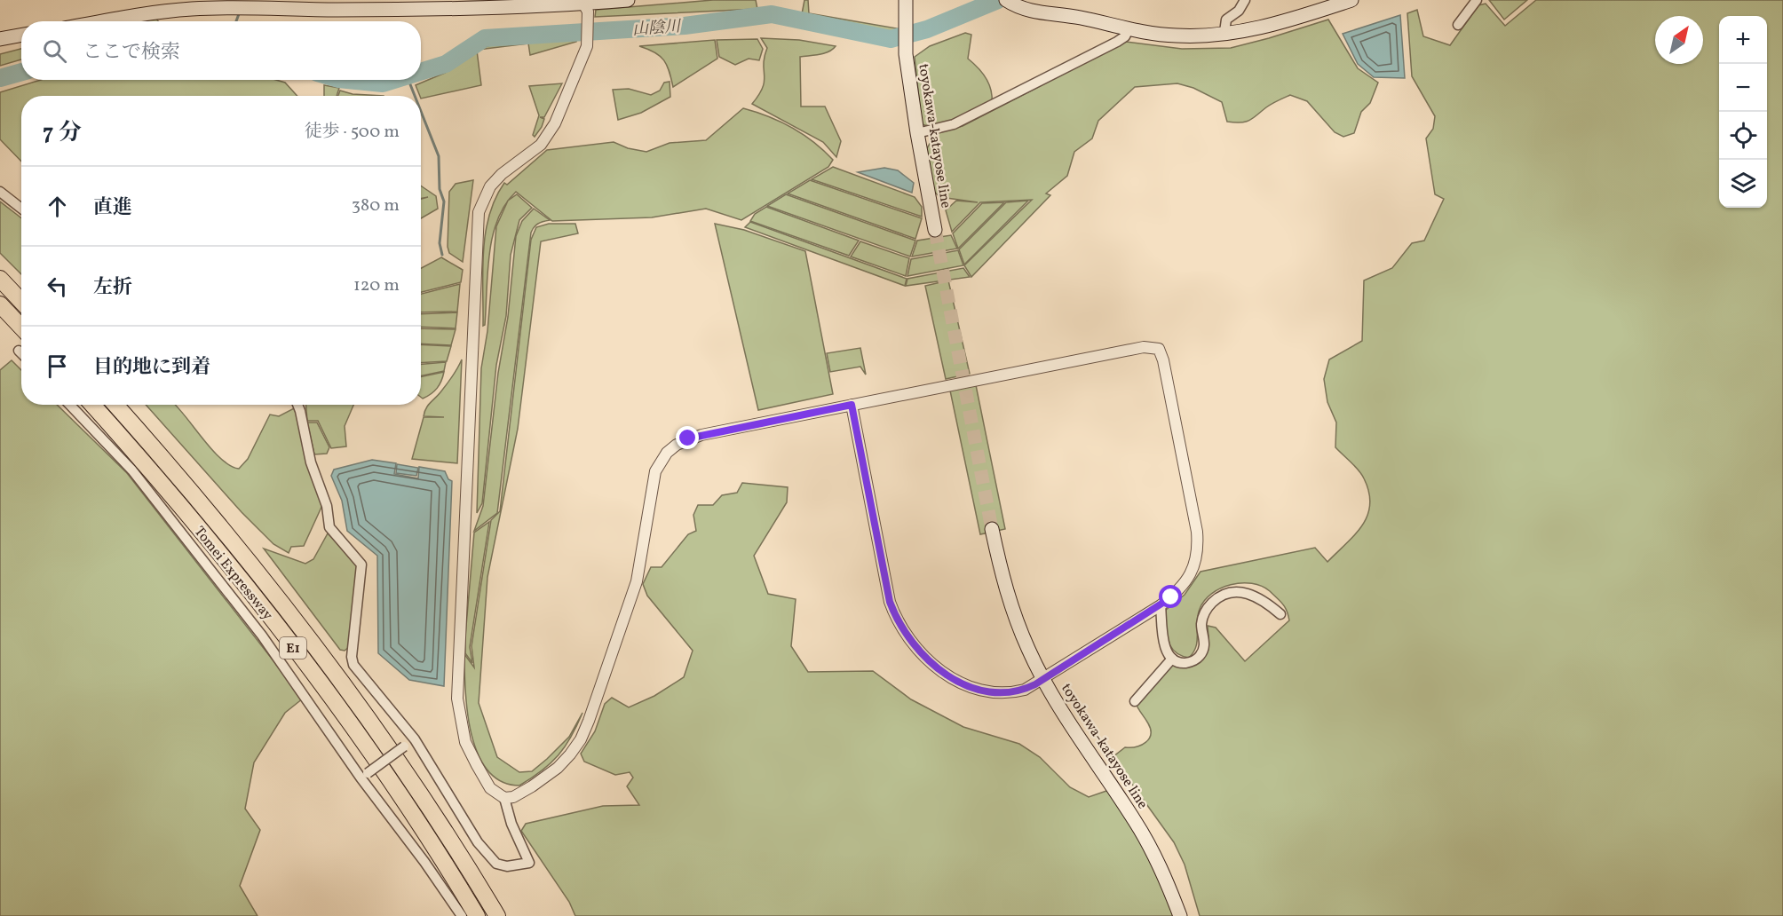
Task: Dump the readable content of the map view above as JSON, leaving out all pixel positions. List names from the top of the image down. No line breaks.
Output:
{"streets":{"highway":["Tomei Expressway","E1"],"main road":["toyokawa-katayose line"]},"water":["山陰川"],"north":"top right","page":{"map_buttons":["+","−"],"search":"ここで検索","heading":["7 分","徒歩 · 500 m"],"list":[["直進","380 m"],["左折","120 m"],"目的地に到着"]}}
